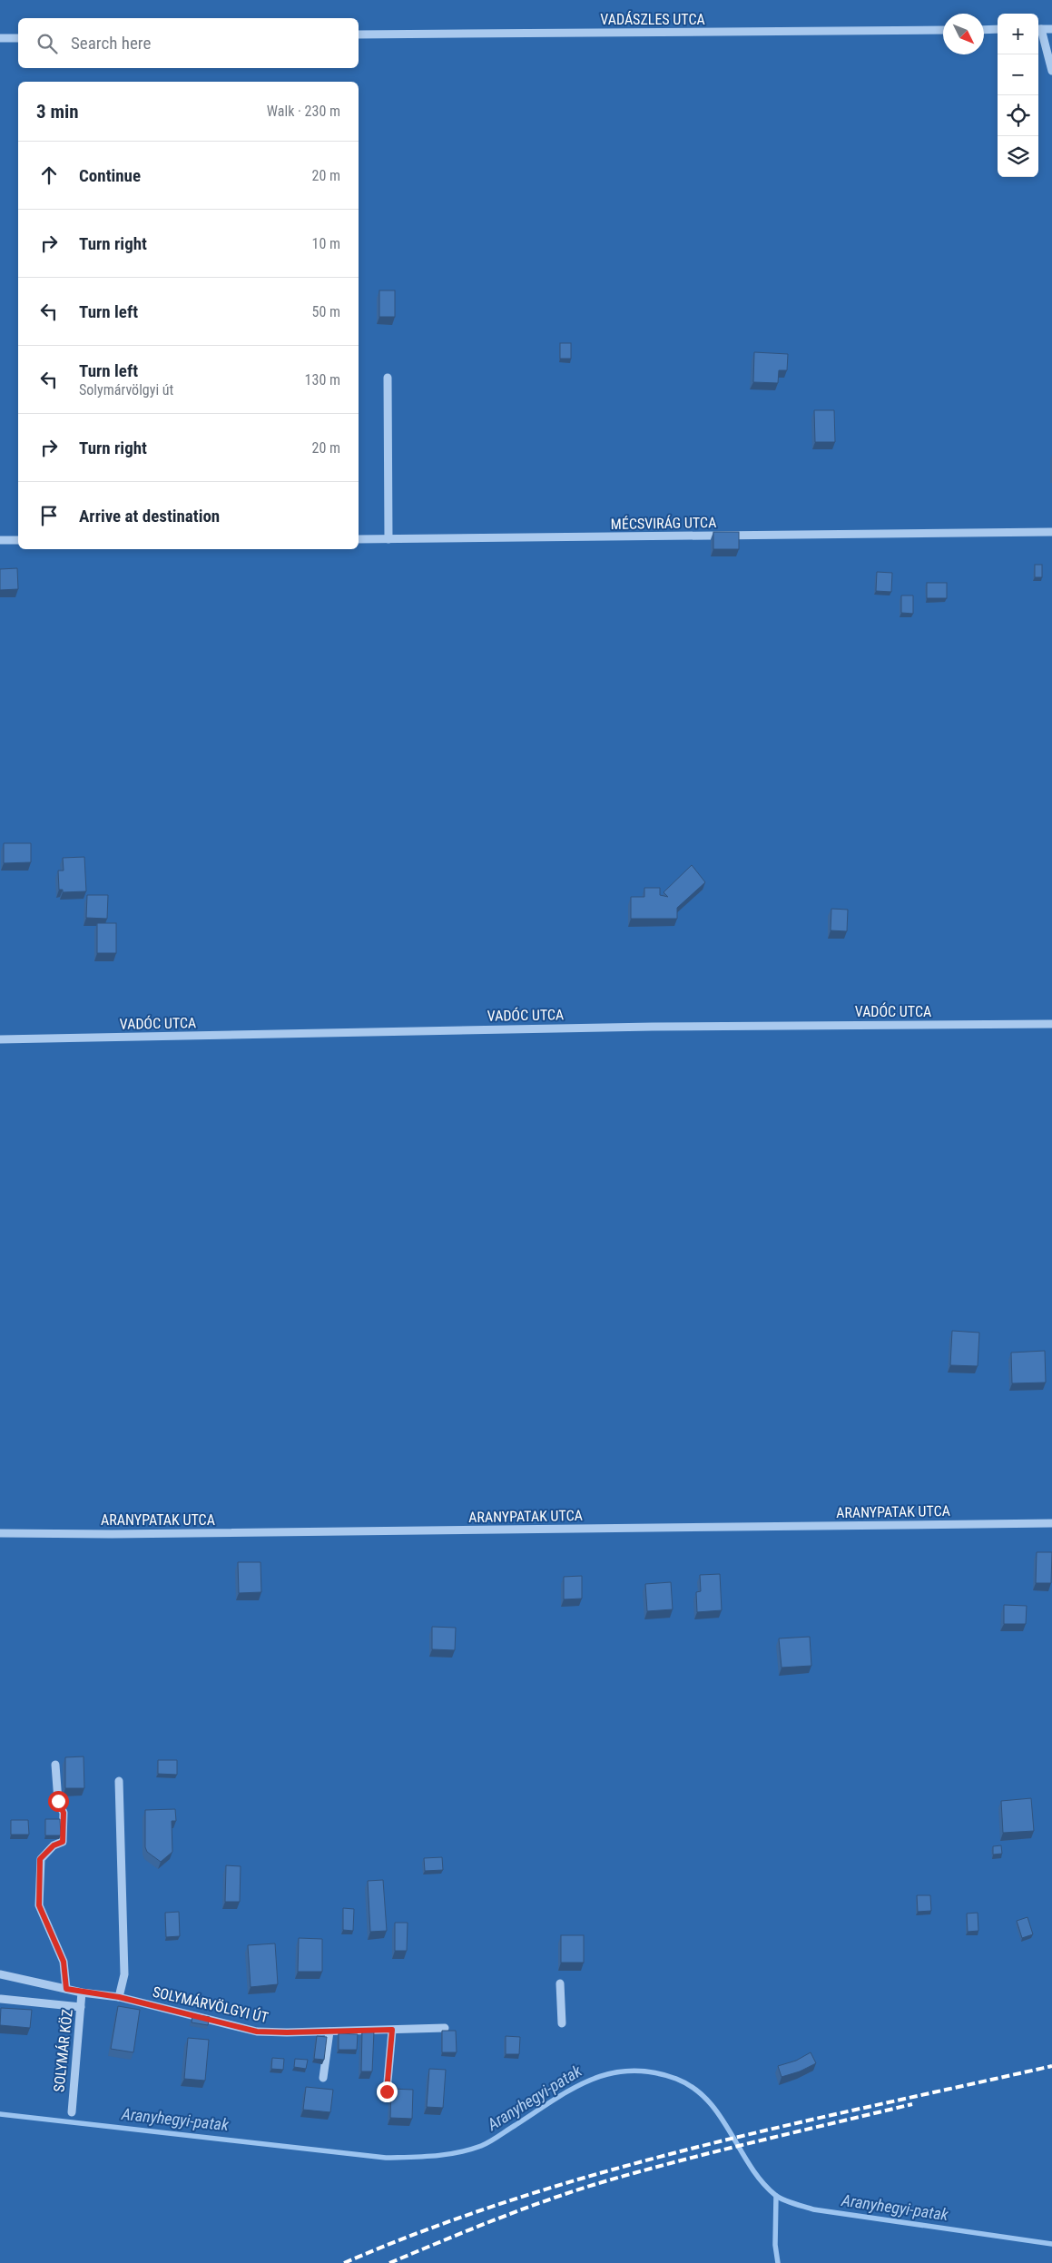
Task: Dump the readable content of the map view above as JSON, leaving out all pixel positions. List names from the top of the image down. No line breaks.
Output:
{"streets":{"street":["VADÁSZLES UTCA","MÉCSVIRÁG UTCA","VADÓC UTCA","ARANYPATAK UTCA","SOLYMÁRVÖLGYI ÚT","SOLYMÁR KÖZ"]},"crossings":[["SOLYMÁRVÖLGYI ÚT","SOLYMÁR KÖZ"]],"water":["Aranyhegyi-patak"],"north":"bottom right","page":{"map_buttons":["+","−"],"search":"Search here","heading":["3 min","Walk · 230 m"],"list":[["Continue","20 m"],["Turn right","10 m"],["Turn left","50 m"],["Turn left","Solymárvölgyi út","130 m"],["Turn right","20 m"],"Arrive at destination"]}}
